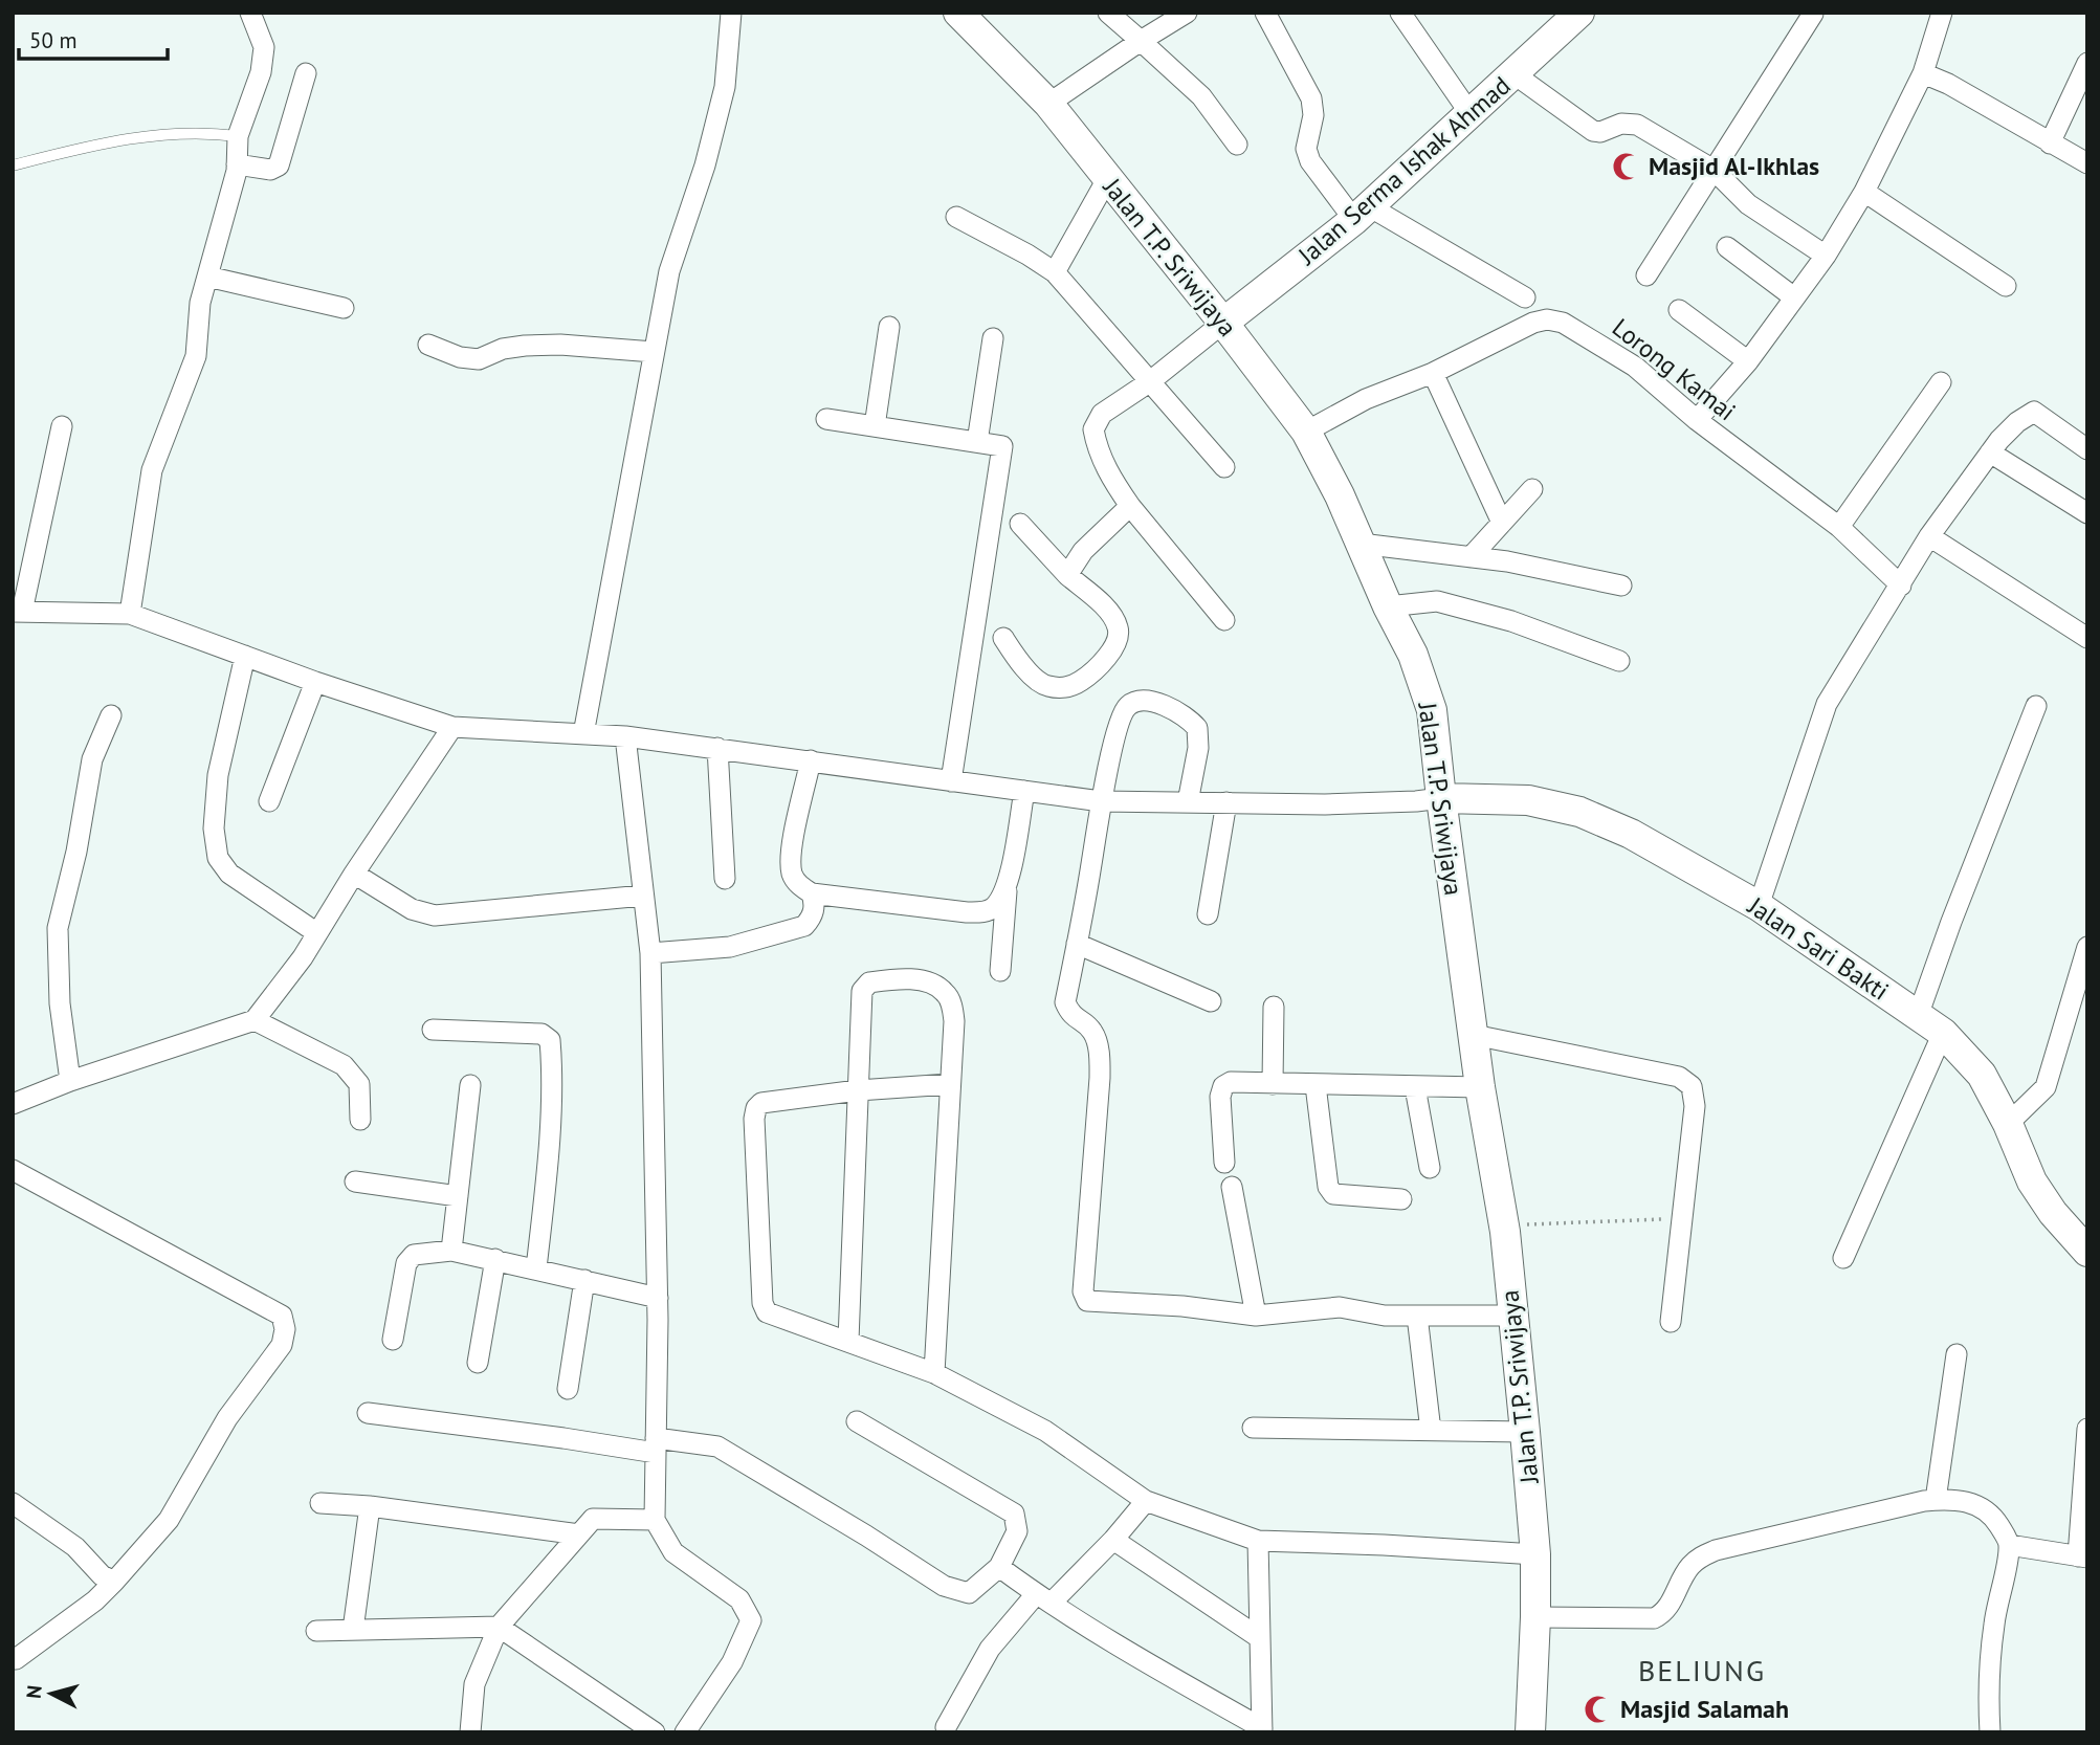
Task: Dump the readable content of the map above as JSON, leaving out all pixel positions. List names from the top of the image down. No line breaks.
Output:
{"streets":{"main road":["Jalan Serma Ishak Ahmad","Jalan T.P. Sriwijaya","Jalan Sari Bakti"],"street":["Lorong Kamai"]},"crossings":[["Jalan Serma Ishak Ahmad","Jalan T.P. Sriwijaya"],["Jalan T.P. Sriwijaya","Lorong Kamai"],["Jalan T.P. Sriwijaya","Jalan Sari Bakti"]],"districts":["BELIUNG"],"places":{"mosque":["Masjid Al-Ikhlas","Masjid Salamah"]},"scale_bar":"50 m","north":"left"}
